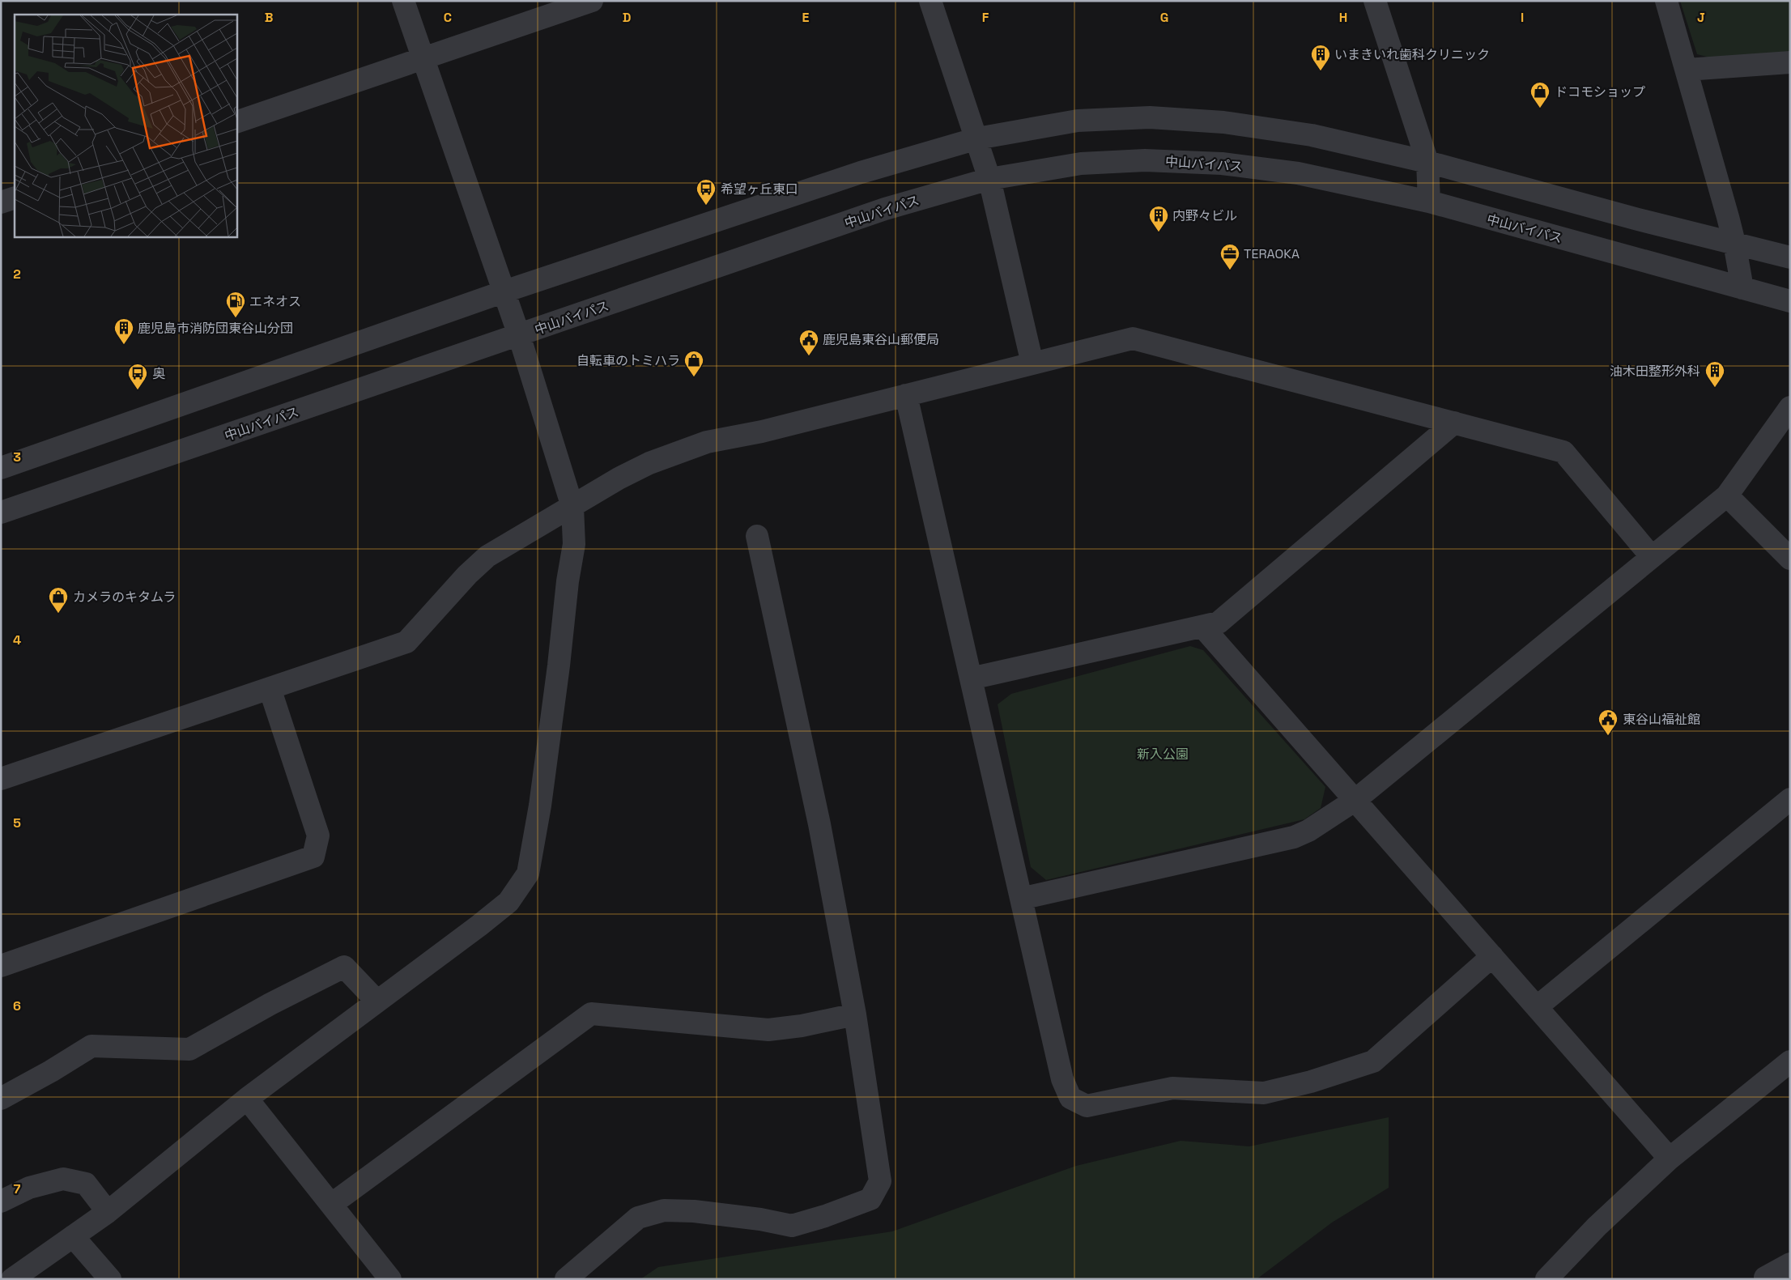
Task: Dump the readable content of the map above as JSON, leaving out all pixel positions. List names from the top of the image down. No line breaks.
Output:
{"streets":{"street":["中山バイパス"]},"parks":["新入公園"],"places":{"building":["いまきいれ歯科クリニック","内野々ビル","鹿児島市消防団東谷山分団","油木田整形外科"],"shop":["ドコモショップ","自転車のトミハラ","カメラのキタムラ"],"bus stop":["希望ヶ丘東口","奥"],"office":["TERAOKA"],"fuel station":["エネオス"],"public building":["鹿児島東谷山郵便局","東谷山福祉館"]},"grid":{"columns":["B","C","D","E","F","G","H","I","J"],"rows":["2","3","4","5","6","7"]}}
